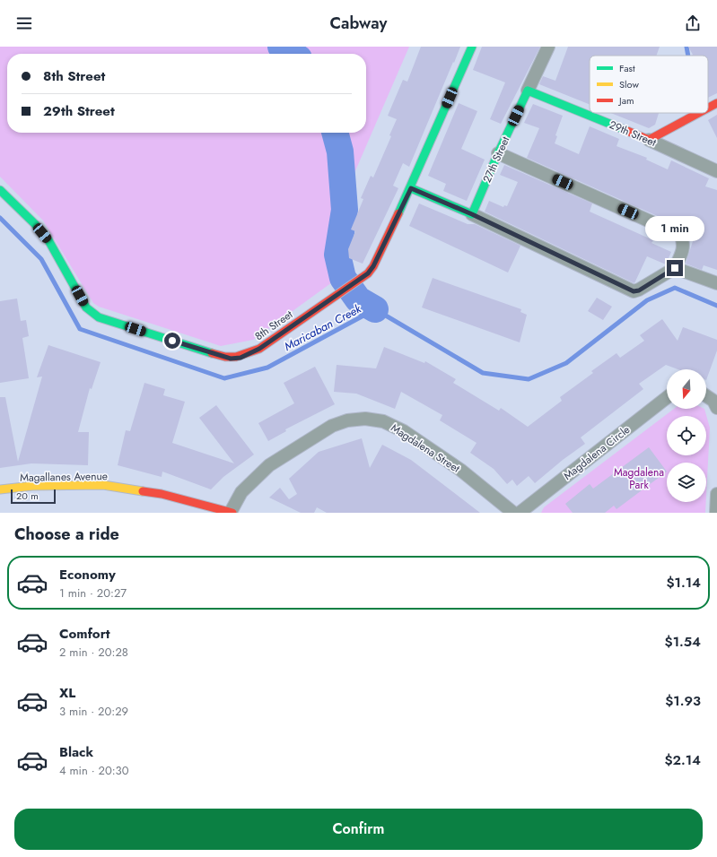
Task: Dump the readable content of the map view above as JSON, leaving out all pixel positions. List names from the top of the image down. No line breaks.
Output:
{"streets":{"street":["29th Street","27th Street","8th Street","Magdalena Street","Magdalena Circle","Magallanes Avenue"]},"crossings":[["29th Street","27th Street"],["Magdalena Street","Magallanes Avenue"]],"water":["Maricaban Creek"],"parks":["Magdalena Park"],"legend":["Fast","Slow","Jam"],"scale_bar":"20 m","north":"bottom","page":{"header":"Cabway","banner":["8th Street","29th Street"],"bubble":"1 min","scale":"20 m","heading":"Choose a ride","list":[{"name":"Economy","note":"1 min · 20:27","value":"$1.14"},{"name":"Comfort","note":"2 min · 20:28","value":"$1.54"},{"name":"XL","note":"3 min · 20:29","value":"$1.93"},{"name":"Black","note":"4 min · 20:30","value":"$2.14"}],"buttons":"Confirm"}}
